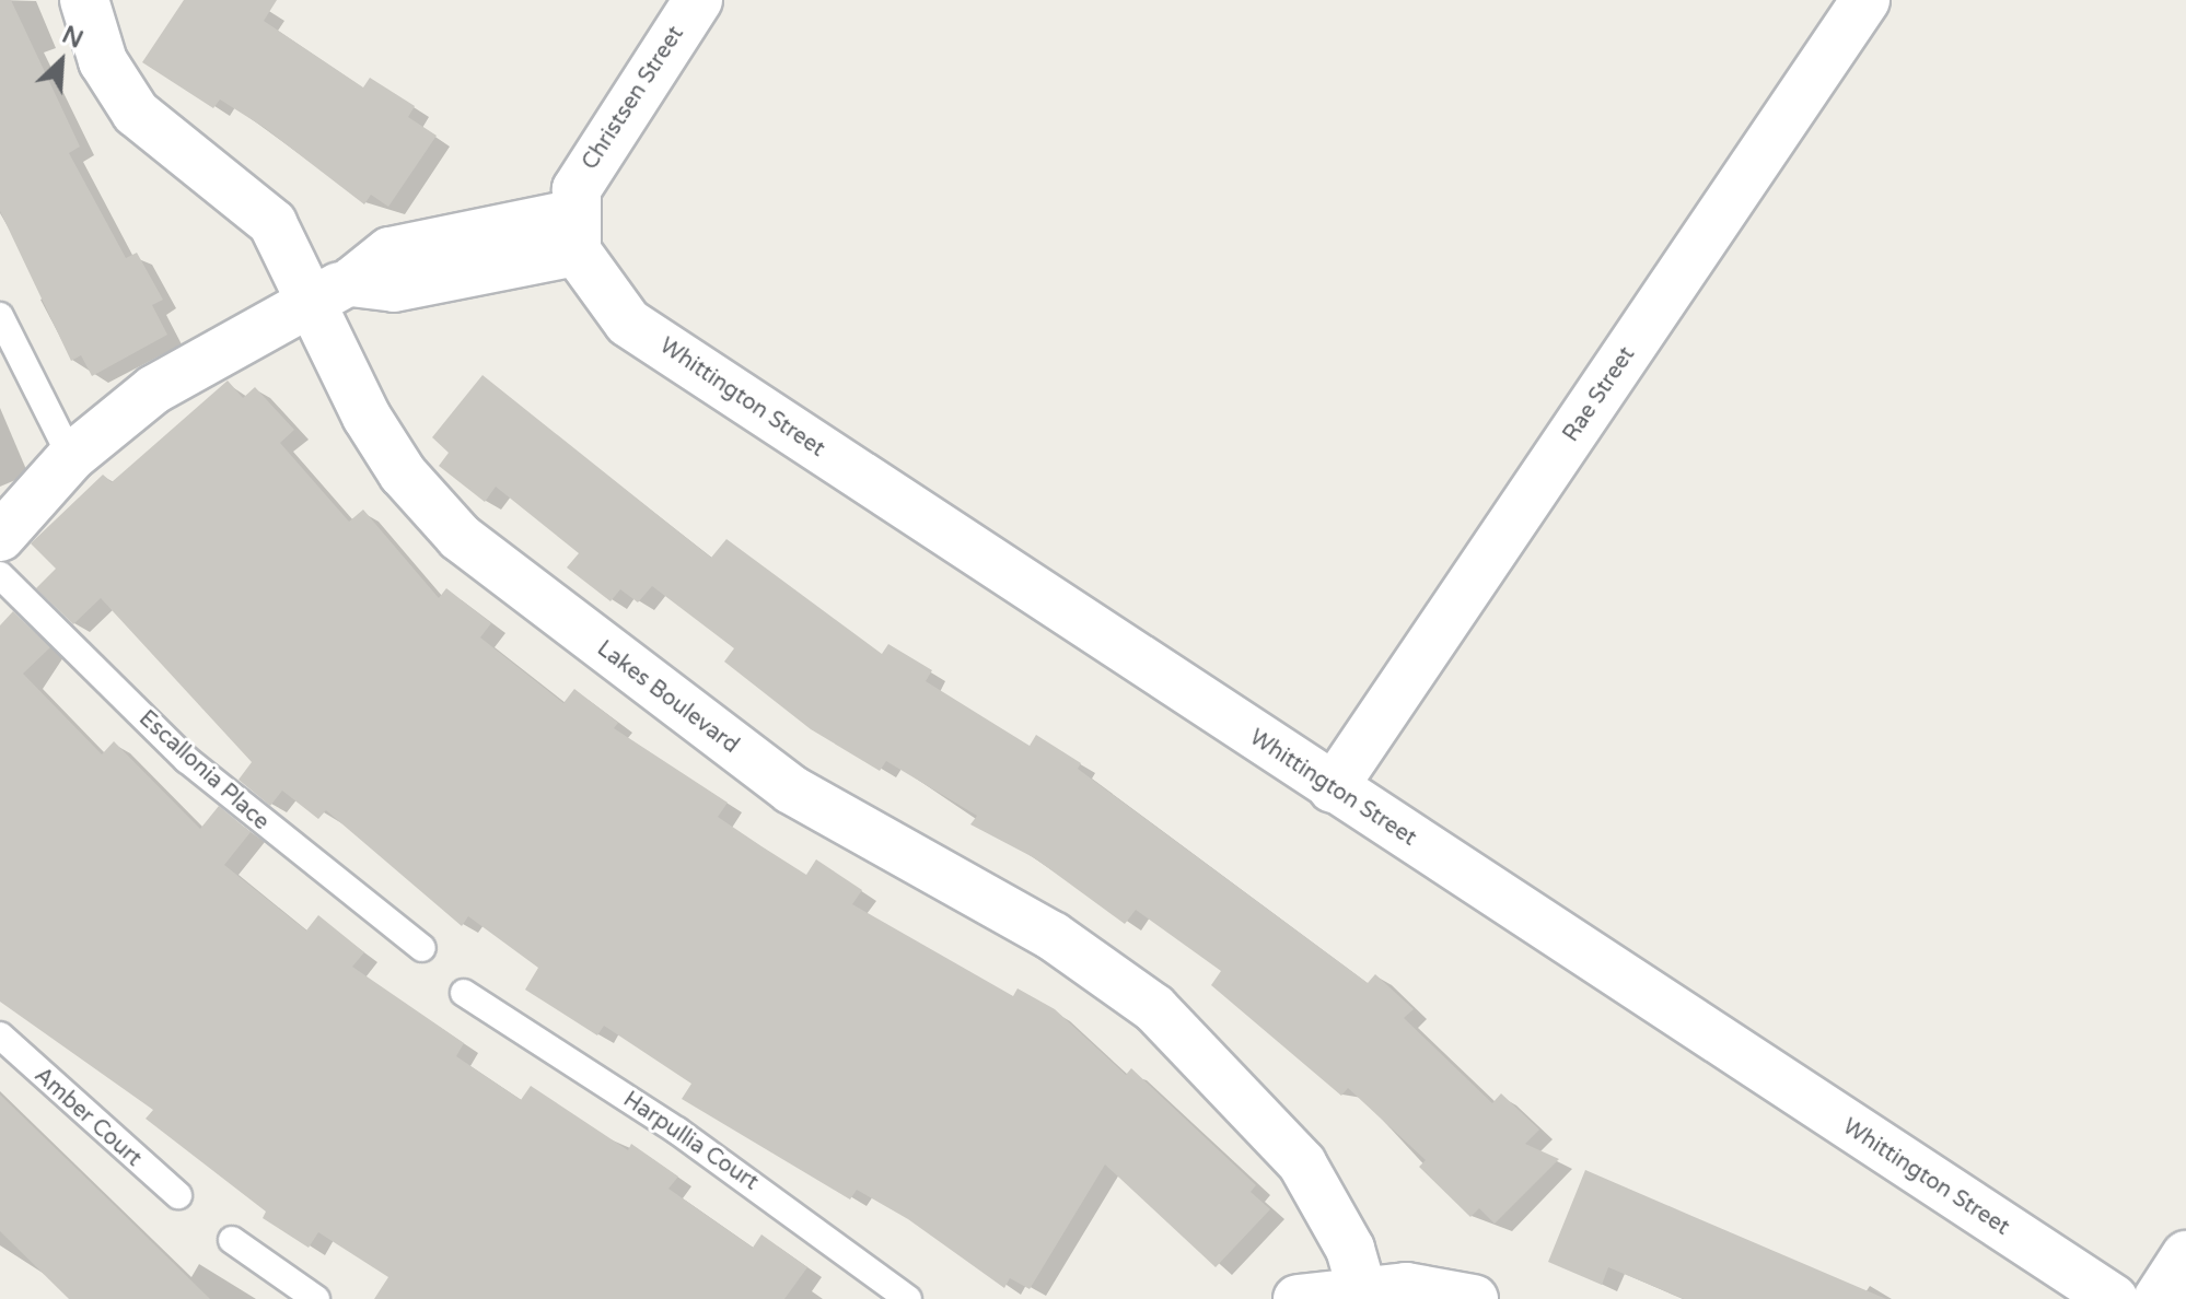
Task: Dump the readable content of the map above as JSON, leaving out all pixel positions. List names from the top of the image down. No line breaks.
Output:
{"streets":{"street":["Christsen Street","Rae Street","Whittington Street","Lakes Boulevard"],"lane":["Escallonia Place","Amber Court","Harpullia Court"]},"crossings":[["Christsen Street","Whittington Street"],["Rae Street","Whittington Street"]],"north":"top right"}
